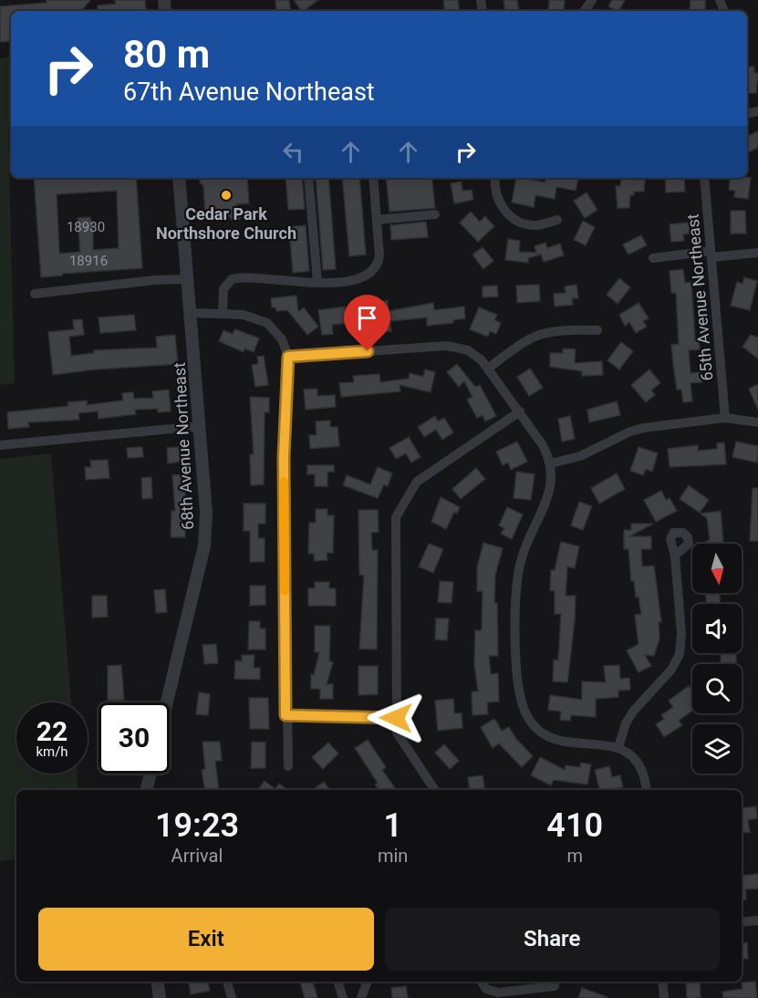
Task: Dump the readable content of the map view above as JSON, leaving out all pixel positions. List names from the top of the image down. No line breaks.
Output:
{"streets":{"street":["65th Avenue Northeast","68th Avenue Northeast"]},"places":["Cedar Park Northshore Church"],"house_numbers":["18930","18916"],"north":"bottom","page":{"turn":["80 m","67th Avenue Northeast"],"speed":"22 km/h","limit":"30","eta":["19:23","Arrival","1","min","410","m"],"buttons":["Exit","Share"]}}
